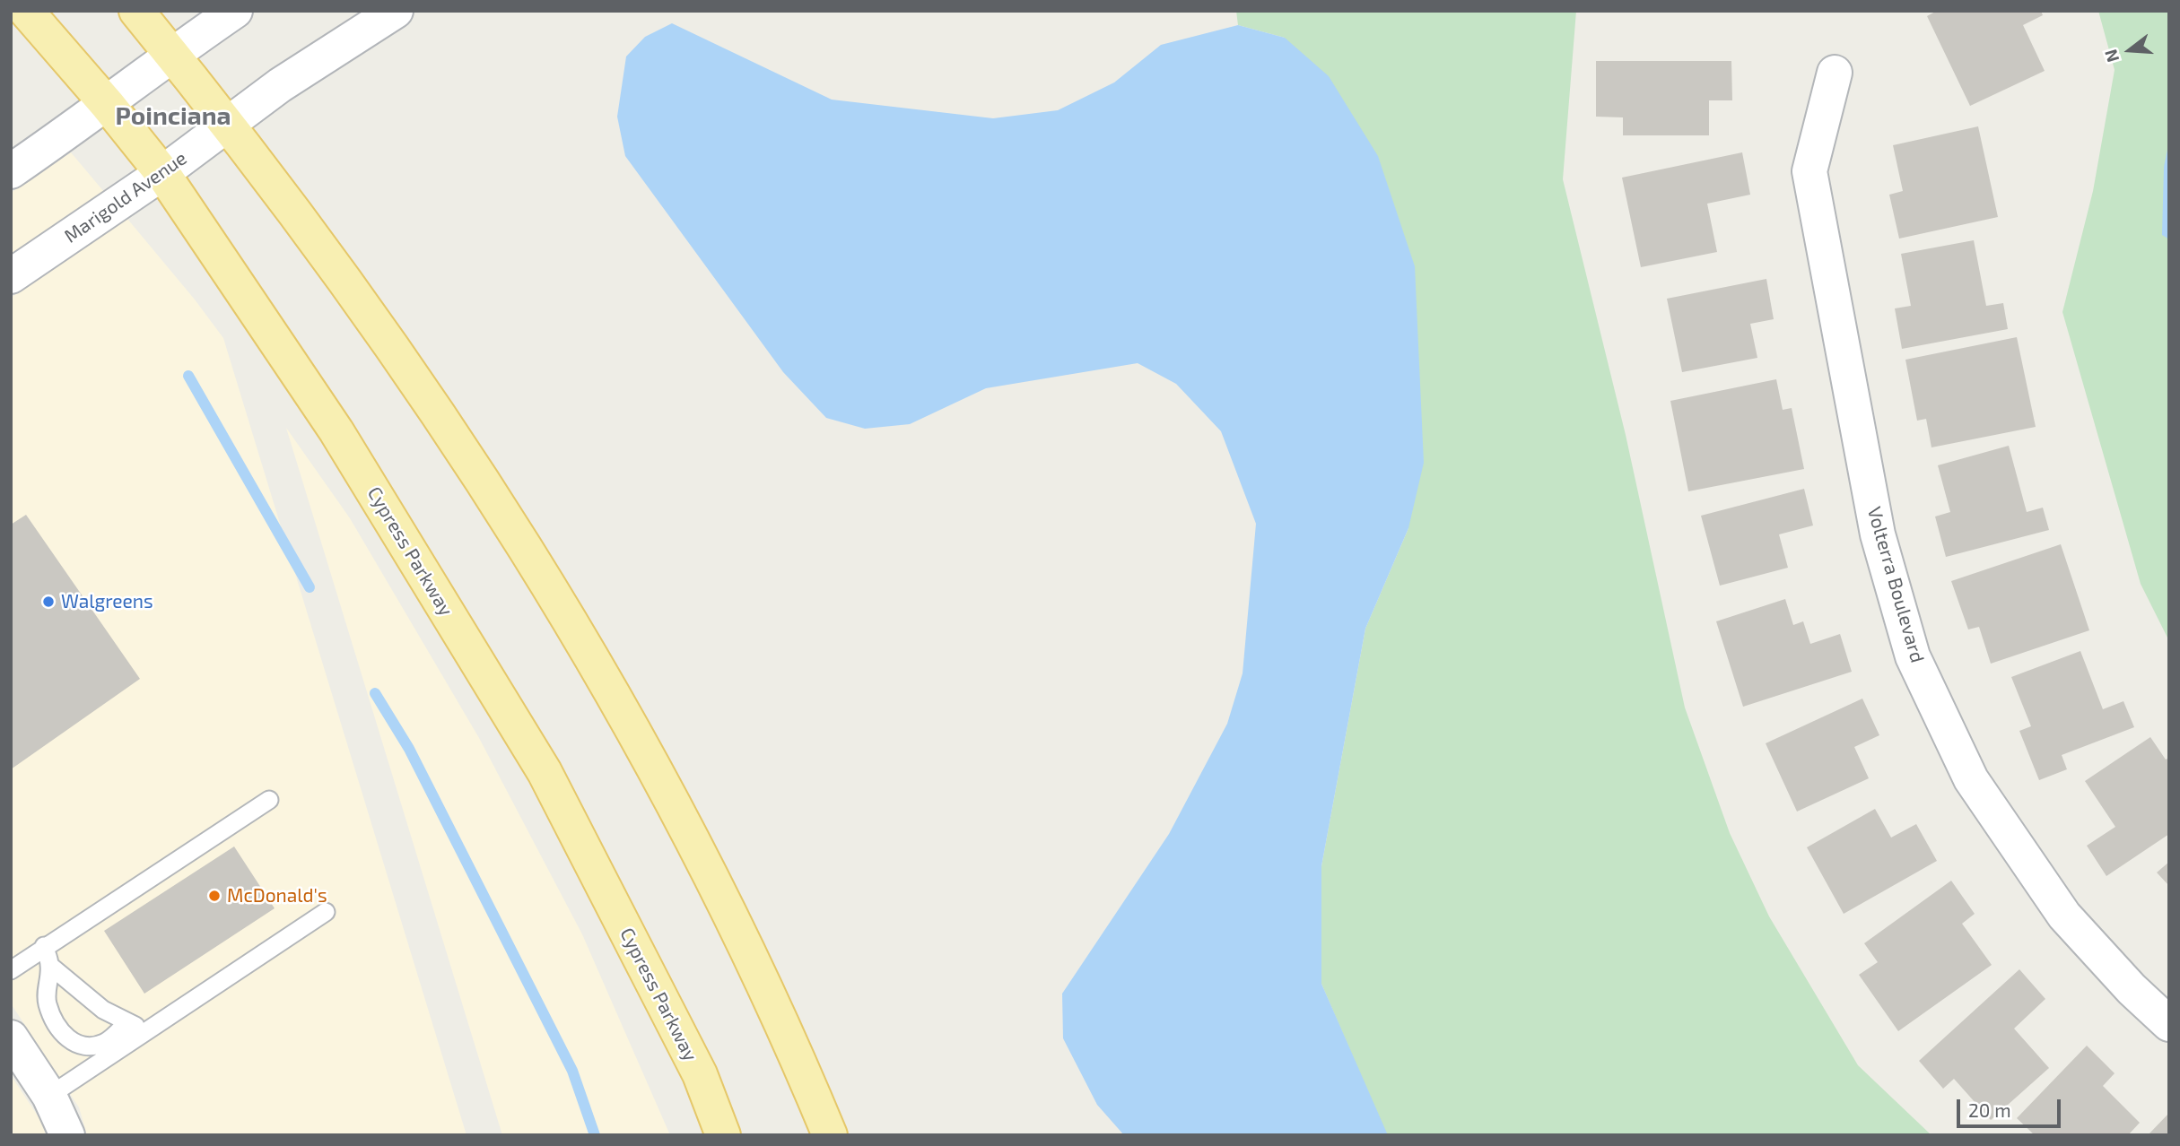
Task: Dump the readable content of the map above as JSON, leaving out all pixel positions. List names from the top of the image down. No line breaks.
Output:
{"streets":{"main road":["Cypress Parkway"],"street":["Marigold Avenue","Volterra Boulevard"]},"crossings":[["Marigold Avenue","Cypress Parkway"]],"districts":["Poinciana"],"places":["Walgreens","McDonald's"],"scale_bar":"20 m","north":"left"}
